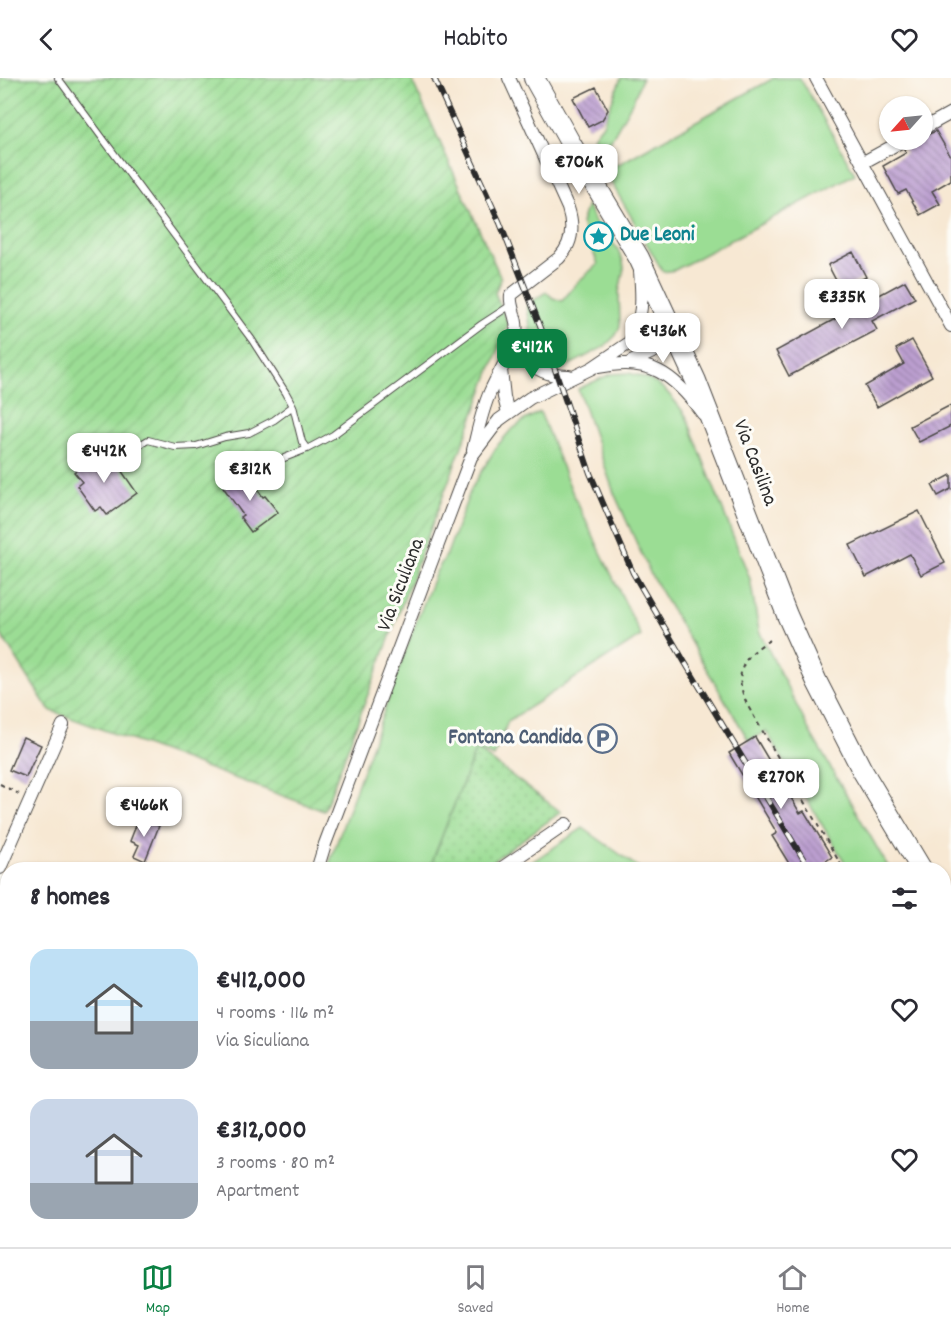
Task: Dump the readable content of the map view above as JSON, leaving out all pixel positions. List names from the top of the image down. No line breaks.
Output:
{"streets":{"main road":["Via Casilina"],"street":["Via Siculiana"]},"places":{"place":["Due Leoni"],"parking":["Fontana Candida"]},"north":"bottom left","page":{"header":"Habito","price":["€706K","€335K","€436K","€412K","€442K","€312K","€270K","€466K"],"heading":"8 homes","list":[{"name":"€412,000","note":"4 rooms · 116 m² · Via Siculiana"},{"name":"€312,000","note":"3 rooms · 80 m² · Apartment"}],"tabs":["Map","Saved","Home"]}}
